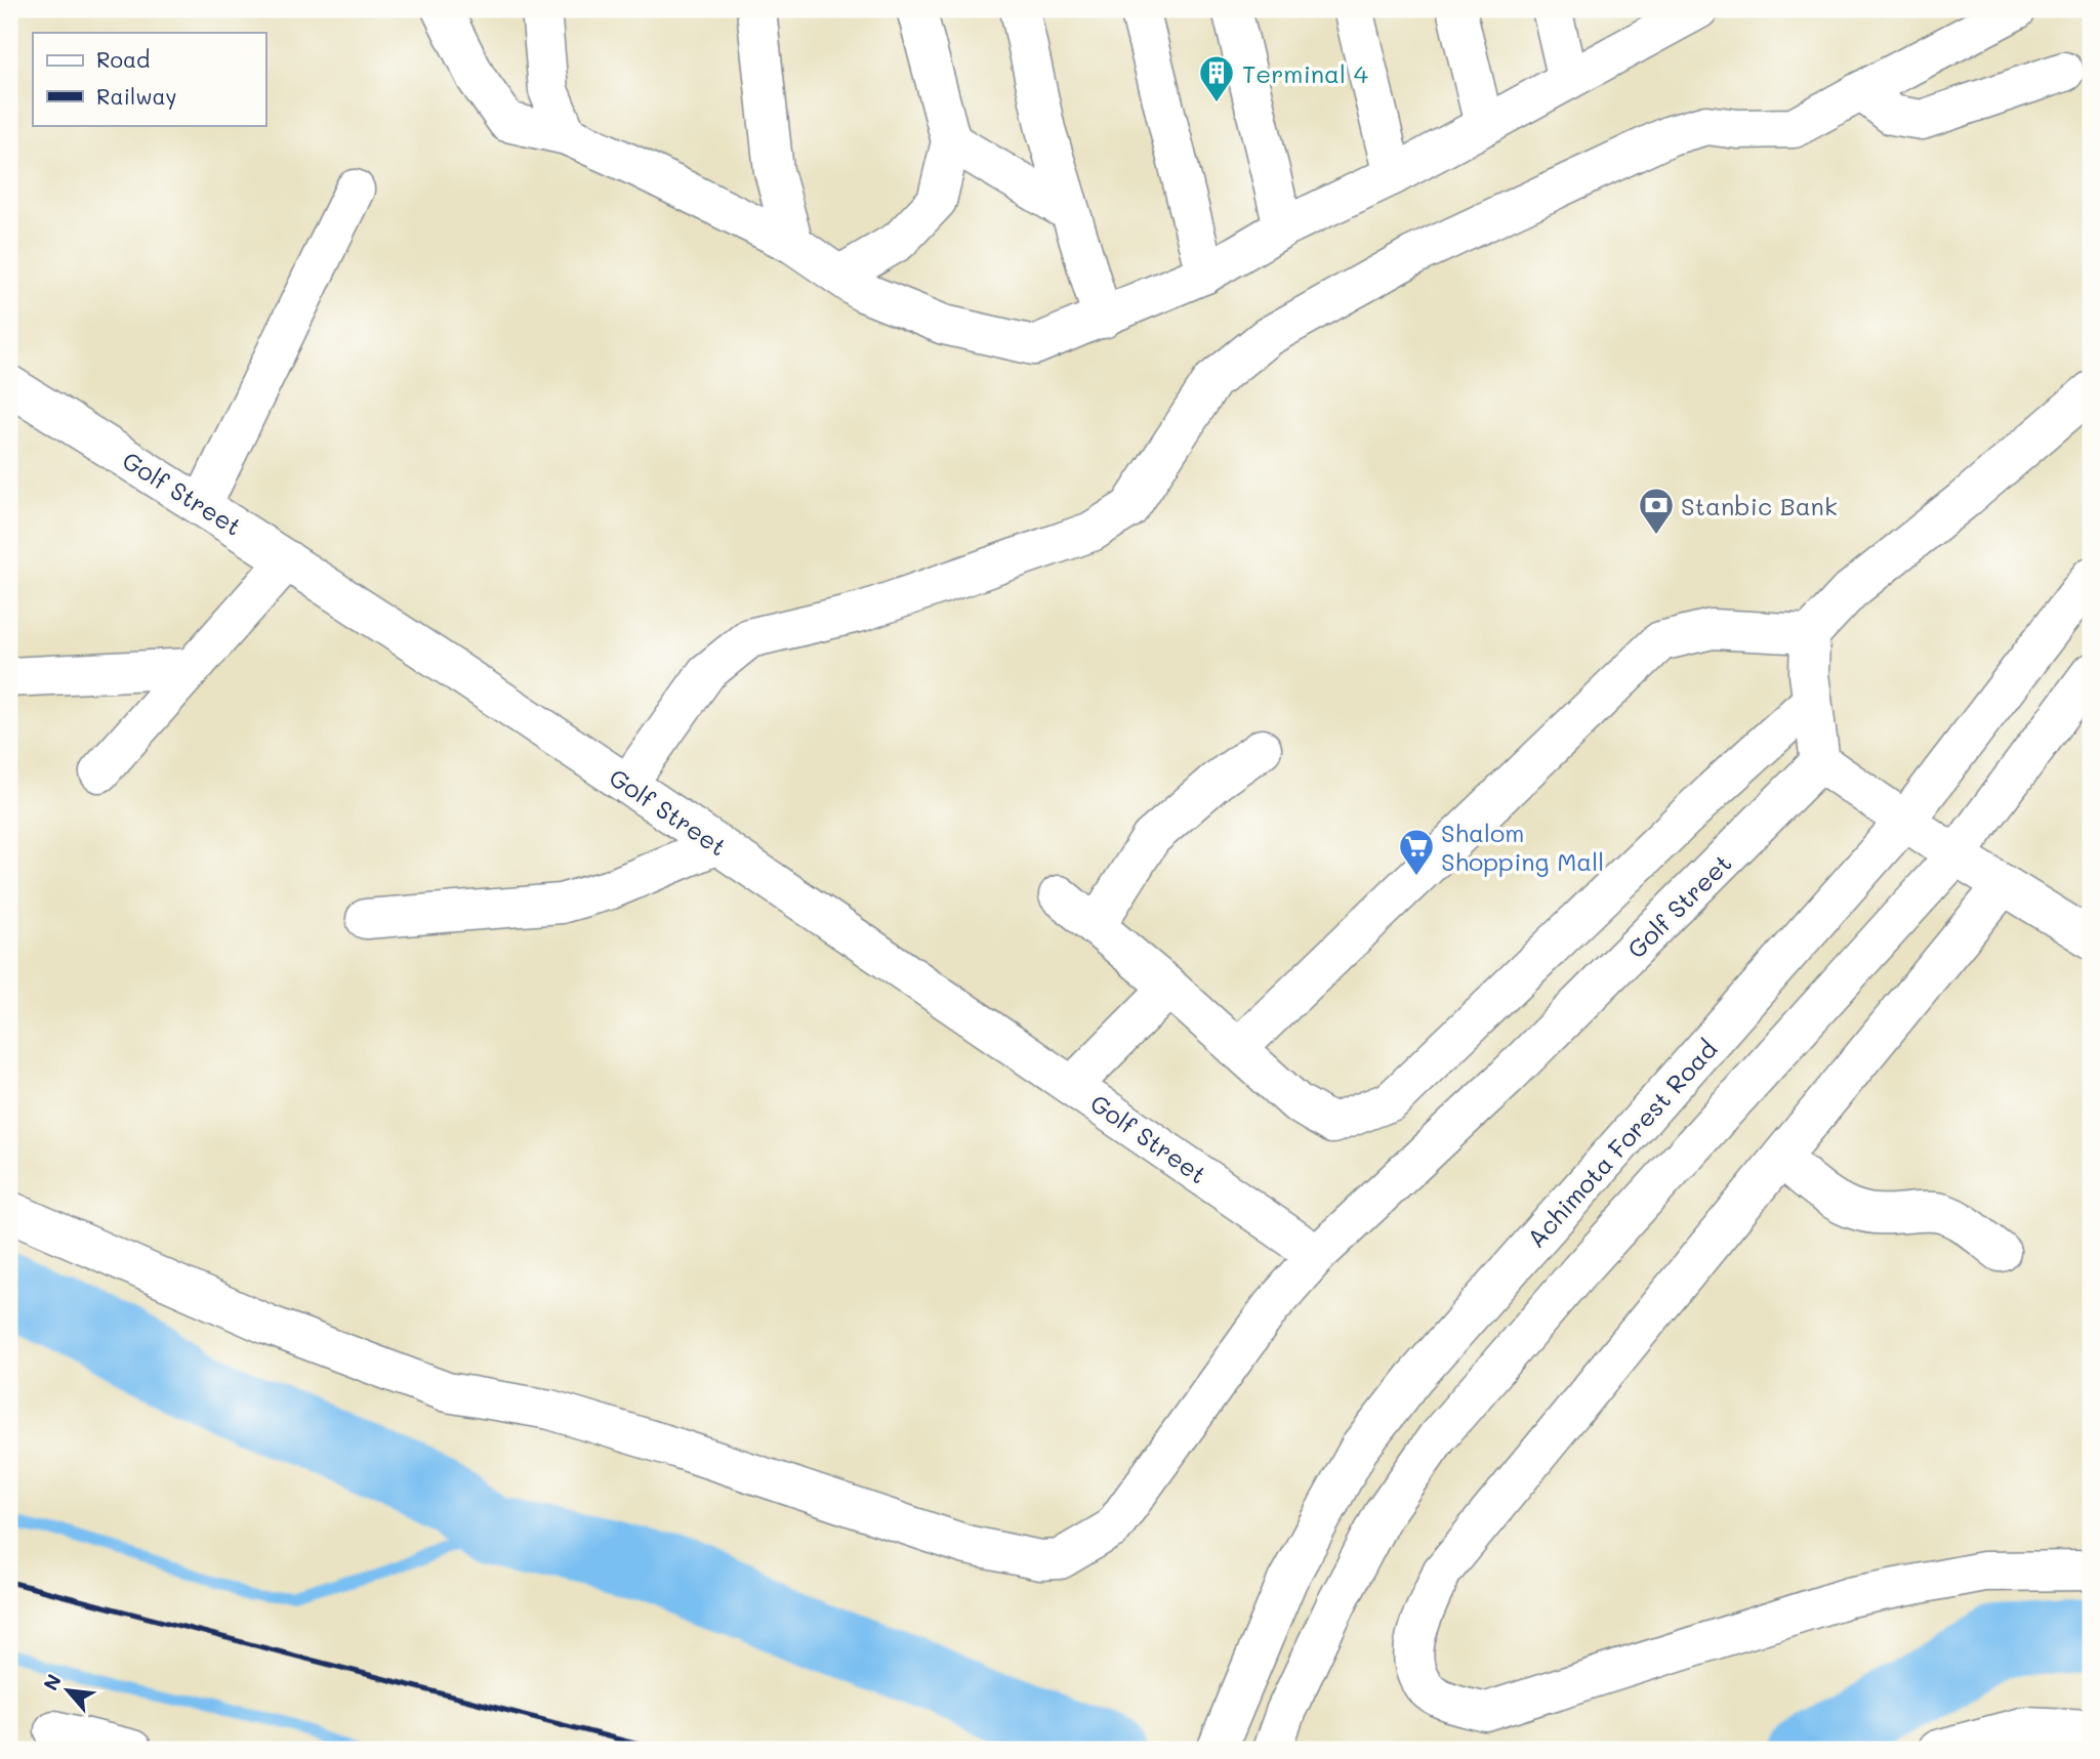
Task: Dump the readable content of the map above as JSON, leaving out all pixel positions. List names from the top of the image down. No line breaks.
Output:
{"streets":{"street":["Golf Street","Achimota Forest Road"]},"places":{"building":["Terminal 4"],"bank":["Stanbic Bank"],"supermarket":["Shalom Shopping Mall"]},"legend":["Road","Railway"],"north":"top left"}
